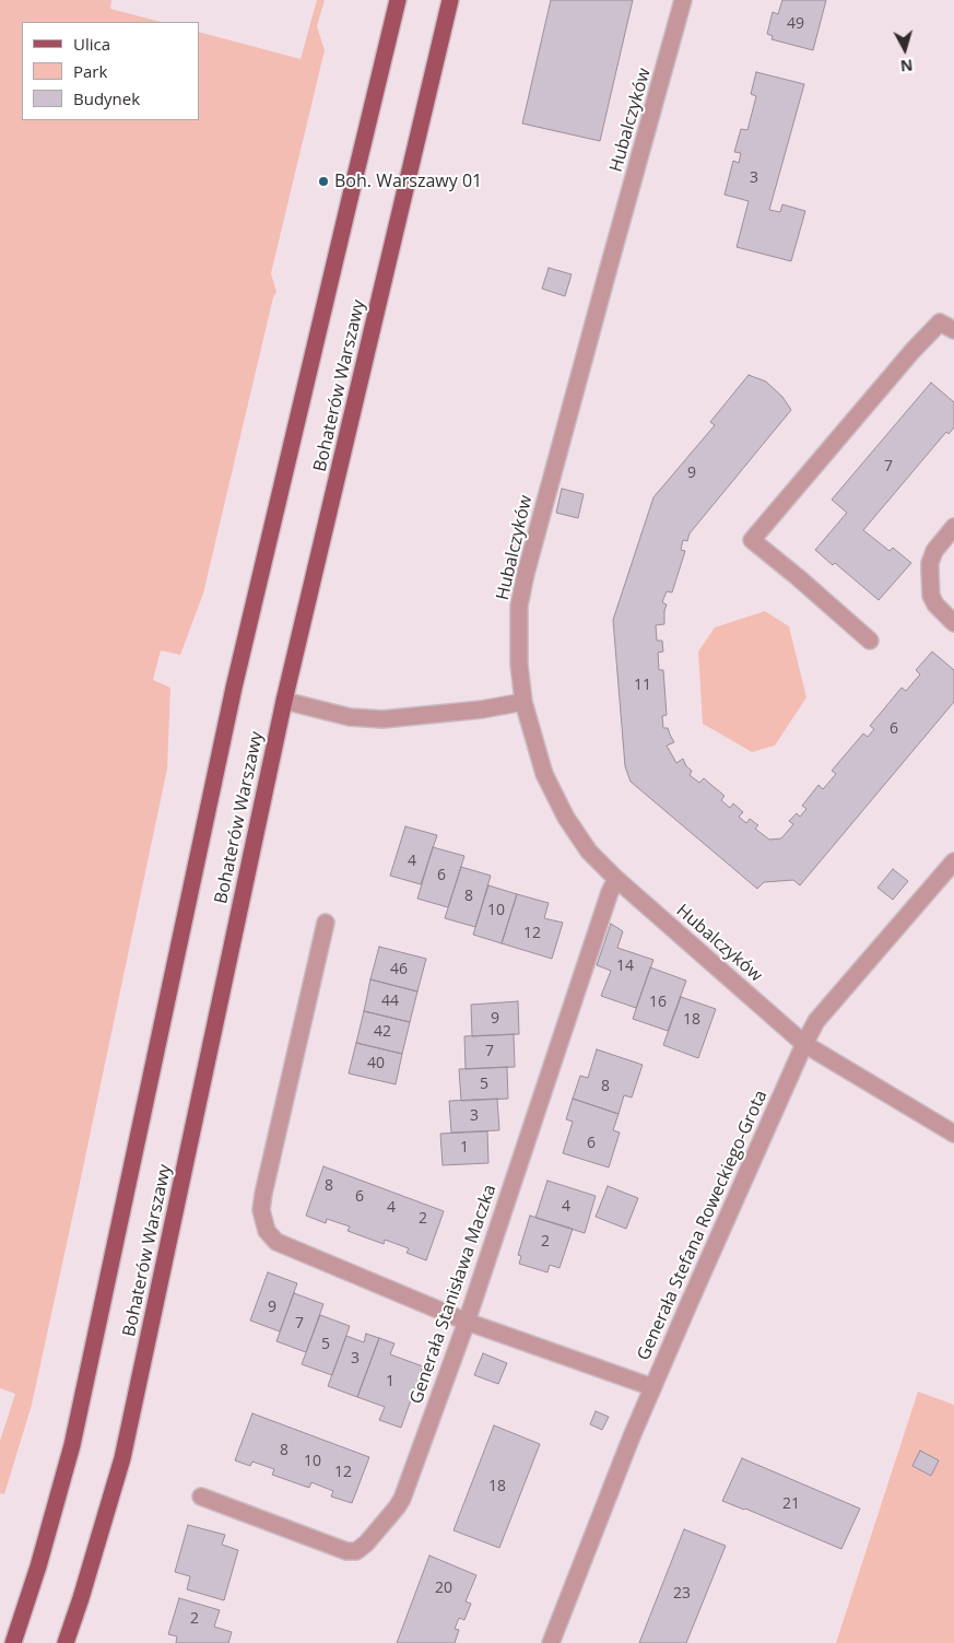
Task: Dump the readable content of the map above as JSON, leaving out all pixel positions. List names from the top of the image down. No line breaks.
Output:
{"streets":{"main road":["Bohaterów Warszawy"],"street":["Hubalczyków","Generała Stefana Roweckiego-Grota","Generała Stanisława Maczka"]},"crossings":[["Hubalczyków","Generała Stefana Roweckiego-Grota"],["Hubalczyków","Generała Stanisława Maczka"]],"places":["Boh. Warszawy 01"],"house_numbers":["49","3","7","9","11","6","4","6","8","10","12","14","46","44","16","9","18","42","7","40","5","8","3","6","1","8","6","4","4","2","2","9","7","5","3","1","8","10","12","18","21","20","23","2"],"legend":["Ulica","Park","Budynek"],"north":"bottom"}
